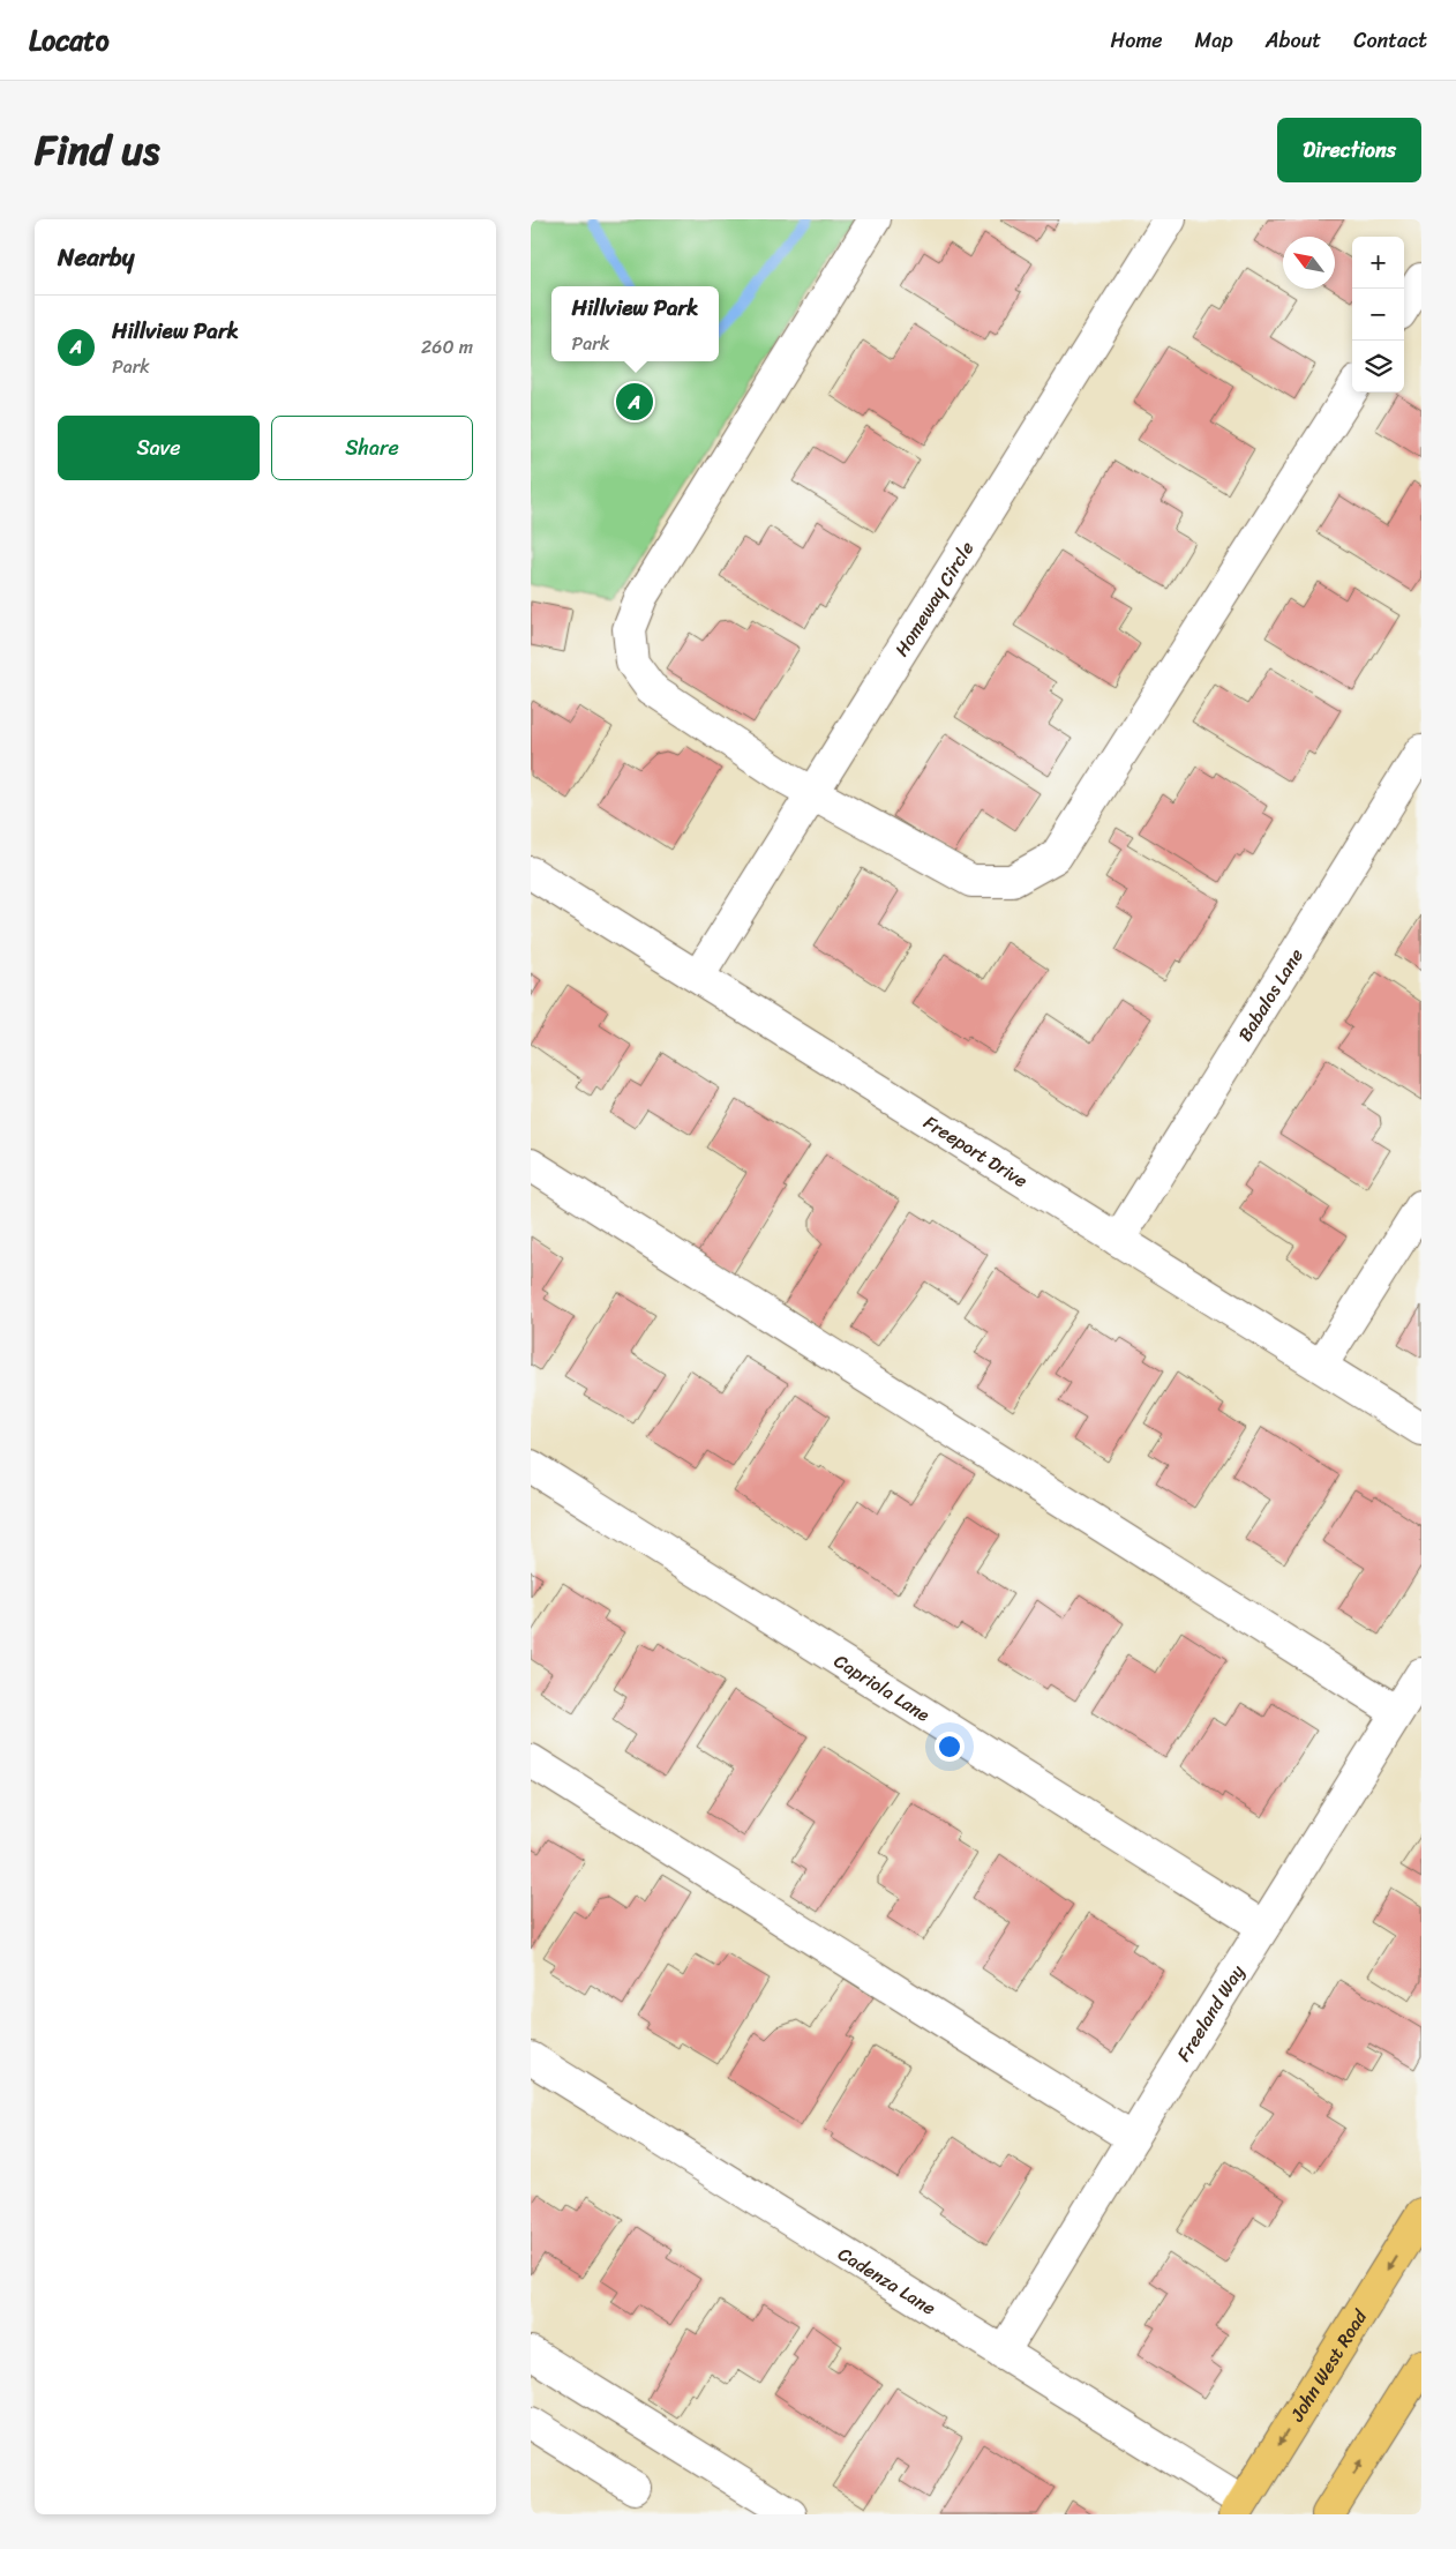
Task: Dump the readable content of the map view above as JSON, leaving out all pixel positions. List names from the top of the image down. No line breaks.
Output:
{"streets":{"main road":["John West Road"],"street":["Homeway Circle","Babalos Lane","Freeport Drive","Capriola Lane","Freeland Way","Cadenza Lane"]},"crossings":[["Homeway Circle","Freeport Drive"],["Babalos Lane","Freeport Drive"],["Capriola Lane","Freeland Way"],["Freeland Way","Cadenza Lane"],["Cadenza Lane","John West Road"]],"north":"top left","page":{"header":"Locato","nav":["Home","Map","About","Contact"],"title":"Find us","buttons":["Directions",["Save","Share"]],"heading":"Nearby","map_buttons":["+","−"],"popup":["Hillview Park","Park"],"list":[{"mark":"A","name":"Hillview Park","note":"Park","value":"260 m"}],"pins":"A"}}
